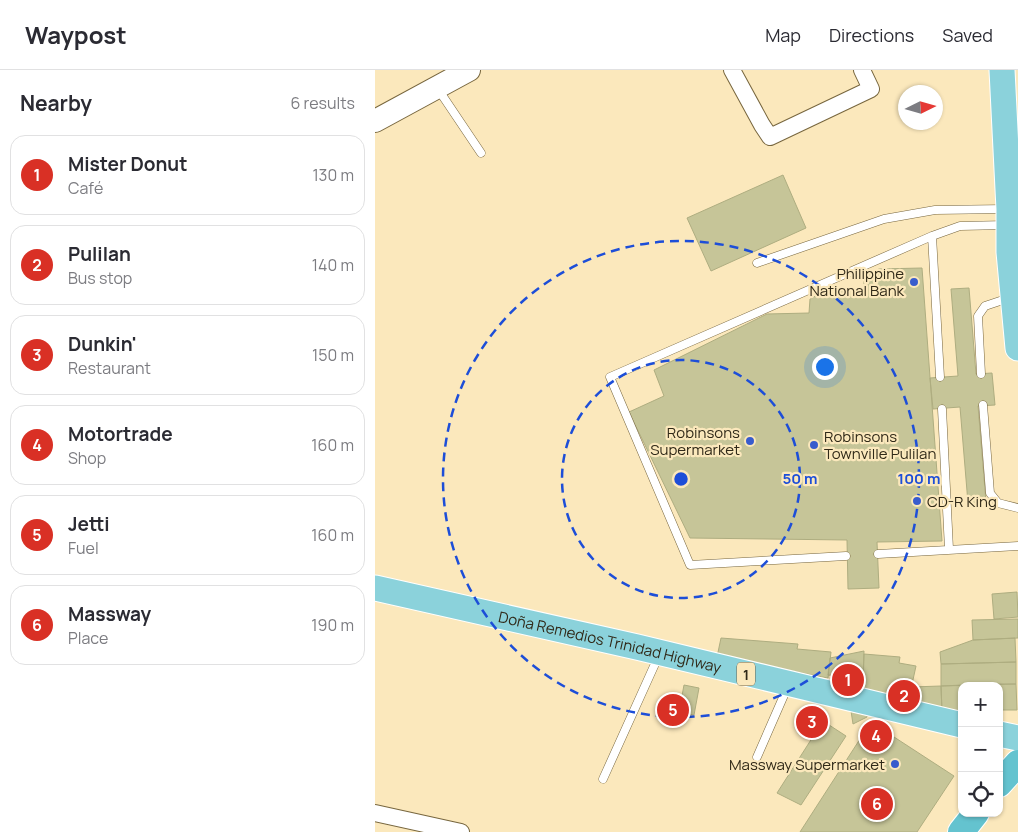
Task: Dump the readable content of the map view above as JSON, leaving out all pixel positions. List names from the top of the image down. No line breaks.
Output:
{"streets":{"main road":["Doña Remedios Trinidad Highway","1"]},"places":["Philippine National Bank","Robinsons Supermarket","Robinsons Townville Pulilan","CD-R King","Massway Supermarket"],"north":"right","page":{"header":"Waypost","nav":["Map","Directions","Saved"],"heading":["Nearby","6 results"],"list":[{"mark":"1","name":"Mister Donut","note":"Café","value":"130 m"},{"mark":"2","name":"Pulilan","note":"Bus stop","value":"140 m"},{"mark":"3","name":"Dunkin'","note":"Restaurant","value":"150 m"},{"mark":"4","name":"Motortrade","note":"Shop","value":"160 m"},{"mark":"5","name":"Jetti","note":"Fuel","value":"160 m"},{"mark":"6","name":"Massway","note":"Place","value":"190 m"}],"pins":["1","2","5","3","4","6"],"map_buttons":["+","−"]},"rings":["50 m","100 m"]}
